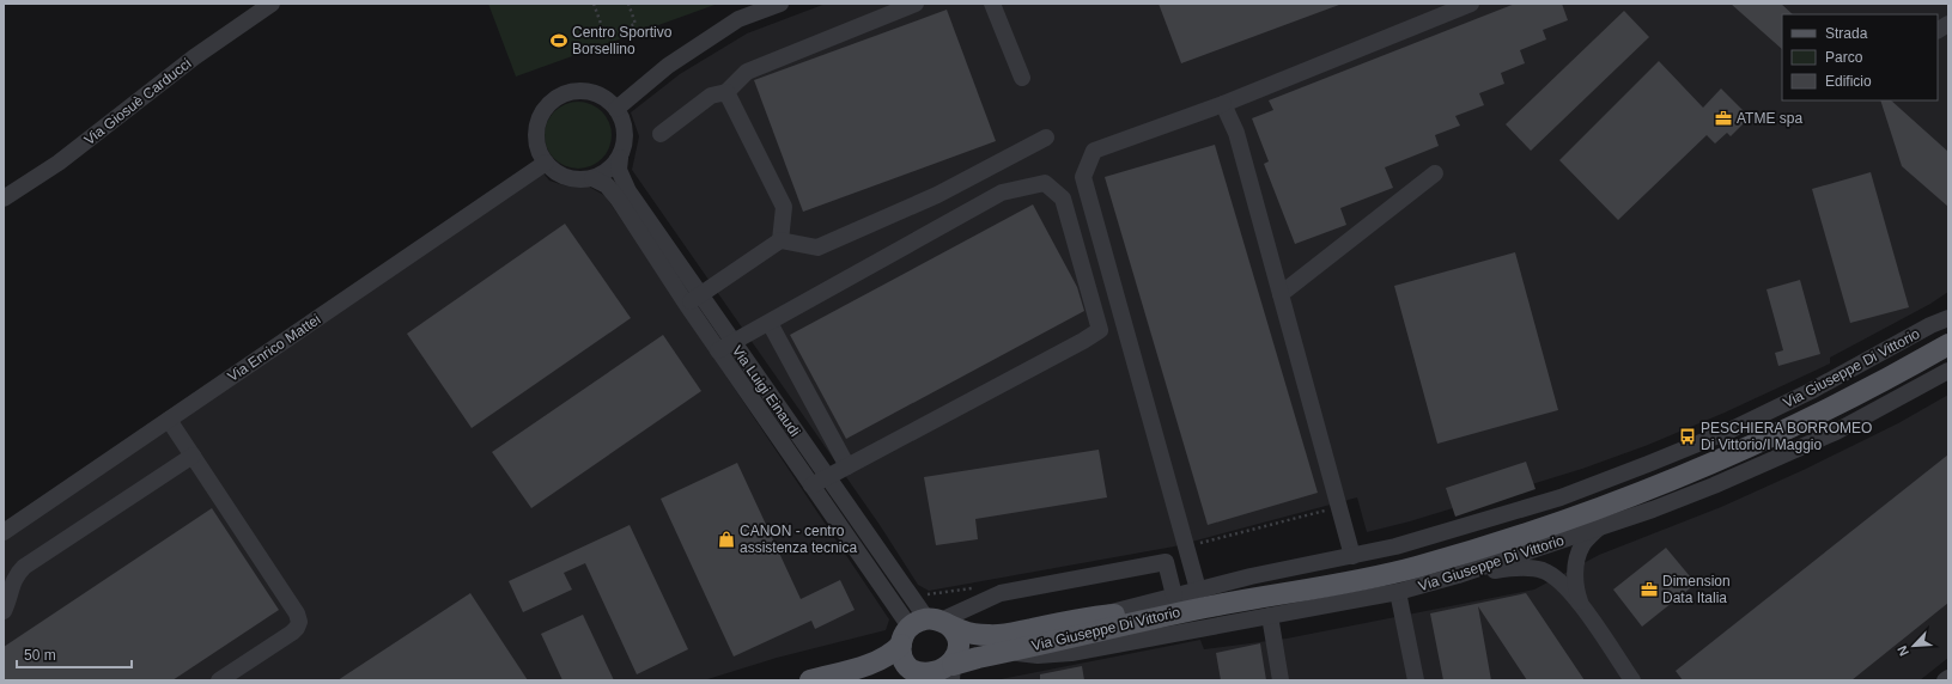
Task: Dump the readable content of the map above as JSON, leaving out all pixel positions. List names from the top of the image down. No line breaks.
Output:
{"streets":{"main road":["Via Giuseppe Di Vittorio"],"street":["Via Giosuè Carducci","Via Enrico Mattei","Via Luigi Einaudi"]},"crossings":[["Via Enrico Mattei","Via Luigi Einaudi"],["Via Giuseppe Di Vittorio","Via Luigi Einaudi"]],"places":{"sports":["Centro Sportivo Borsellino"],"office":["ATME spa","Dimension Data Italia"],"bus stop":["PESCHIERA BORROMEO Di Vittorio/I Maggio"],"shop":["CANON - centro assistenza tecnica"]},"legend":["Strada","Parco","Edificio"],"scale_bar":"50 m","north":"bottom left"}
